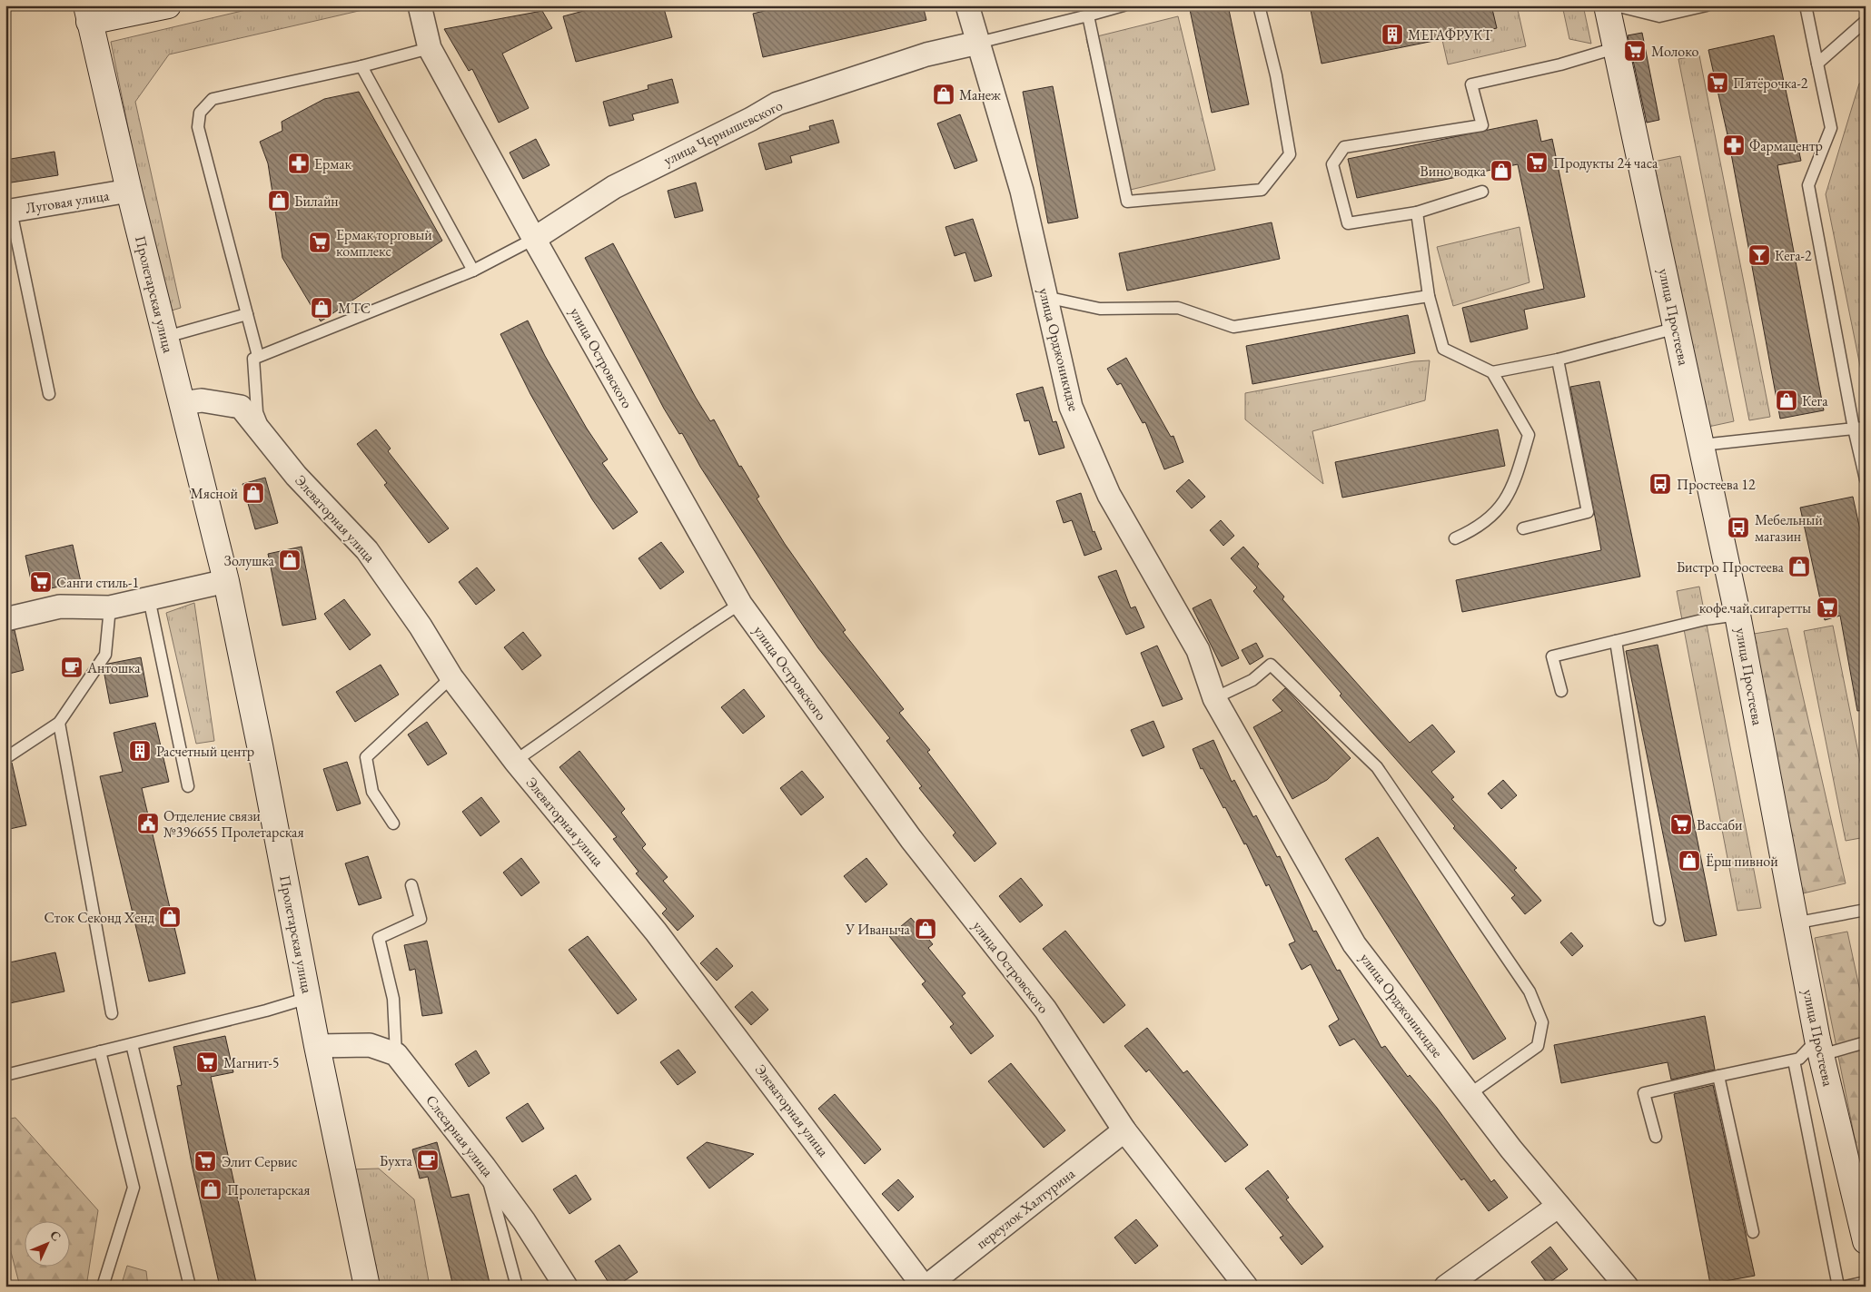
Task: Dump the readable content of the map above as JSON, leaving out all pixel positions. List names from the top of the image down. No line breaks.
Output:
{"streets":{"street":["улица Чернышевского","Луговая улица","Пролетарская улица","улица Простеева","улица Орджоникидзе","улица Островского","Элеваторная улица","Слесарная улица","переулок Халтурина"]},"crossings":[["улица Чернышевского","улица Орджоникидзе"],["улица Чернышевского","улица Островского"],["Луговая улица","Пролетарская улица"],["Пролетарская улица","Элеваторная улица"],["улица Островского","переулок Халтурина"],["Элеваторная улица","переулок Халтурина"]],"places":{"building":["МЕГАФРУКТ","Расчетный центр"],"supermarket":["Молоко","Пятёрочка-2","Продукты 24 часа","Ермак торговый комплекс","Санги стиль-1","кофе.чай.сигаретты","Вассаби","Магнит-5","Элит Сервис"],"shop":["Манеж","Вино водка","Билайн","МТС","Кега","Мясной","Золушка","Бистро Простеева","Ёрш пивной","Сток Секонд Хенд","У Иваныча","Пролетарская"],"pharmacy":["Фармацентр","Ермак"],"bar":["Кега-2"],"bus stop":["Простеева 12","Мебельный магазин"],"cafe":["Антошка","Бухта"],"public building":["Отделение связи №396655 Пролетарская"]},"north":"top right"}
